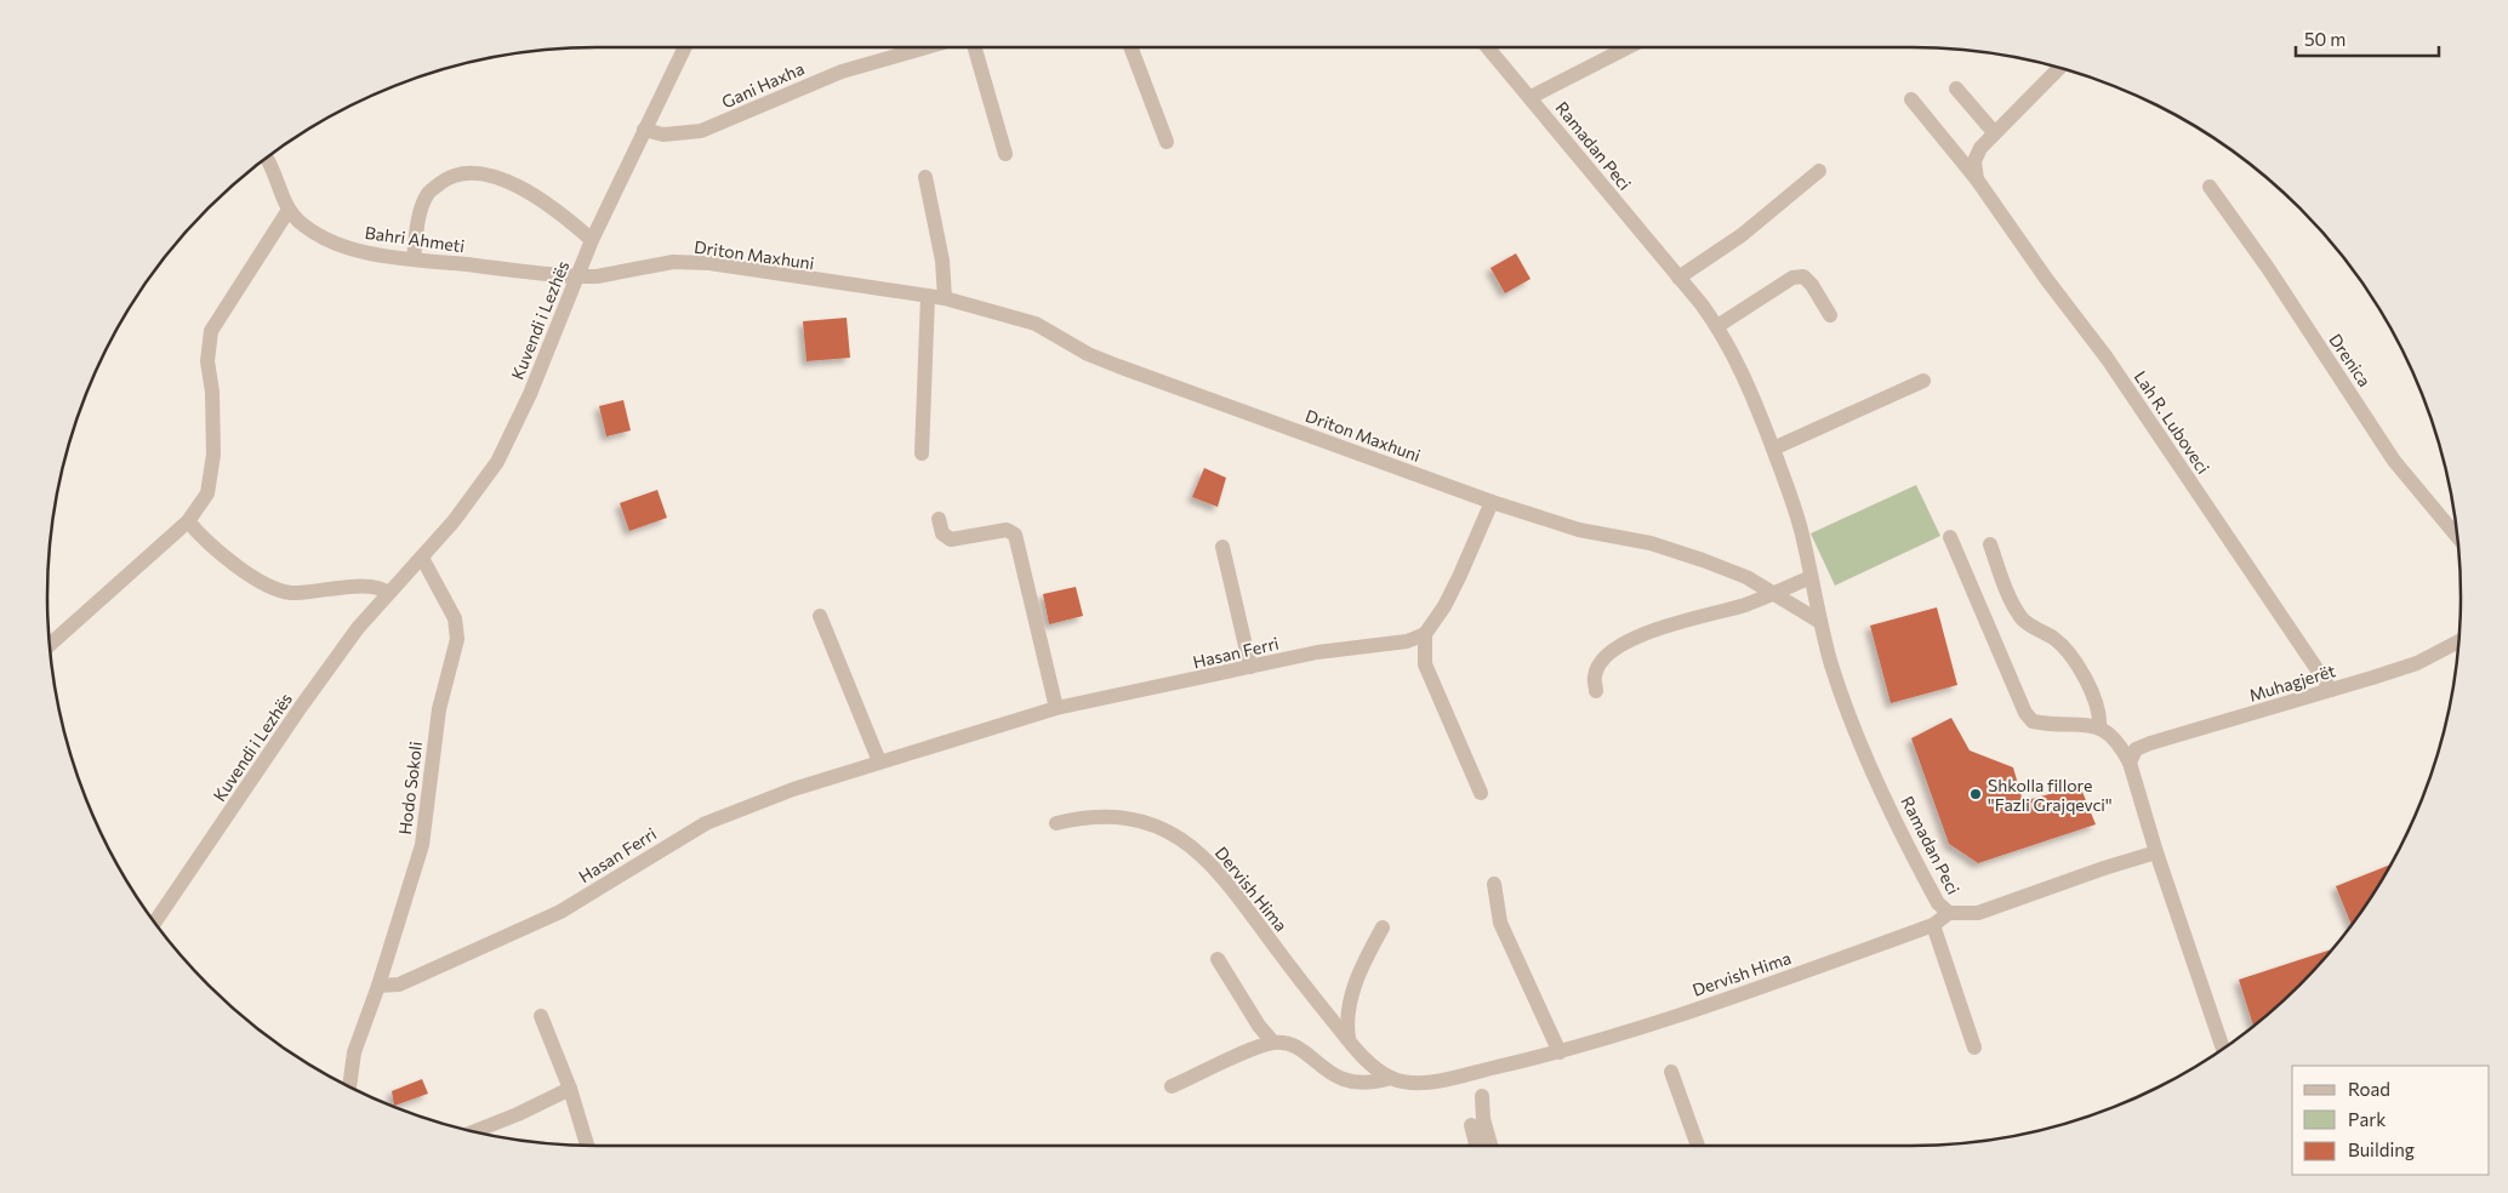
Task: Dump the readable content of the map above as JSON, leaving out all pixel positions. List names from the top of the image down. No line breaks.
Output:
{"streets":{"street":["Gani Haxha","Ramadan Peci","Bahri Ahmeti","Driton Maxhuni","Kuvendi i Lezhës","Drenica","Lah R. Luboveci","Hasan Ferri","Muhagjerët","Hodo Sokoli","Dervish Hima"]},"crossings":[["Gani Haxha","Kuvendi i Lezhës"],["Ramadan Peci","Driton Maxhuni"],["Ramadan Peci","Dervish Hima"],["Bahri Ahmeti","Driton Maxhuni"],["Bahri Ahmeti","Kuvendi i Lezhës"],["Driton Maxhuni","Kuvendi i Lezhës"],["Kuvendi i Lezhës","Hodo Sokoli"],["Lah R. Luboveci","Muhagjerët"],["Hasan Ferri","Hodo Sokoli"]],"places":["Shkolla fillore ''Fazli Grajqevci''"],"legend":["Road","Park","Building"],"scale_bar":"50 m"}
